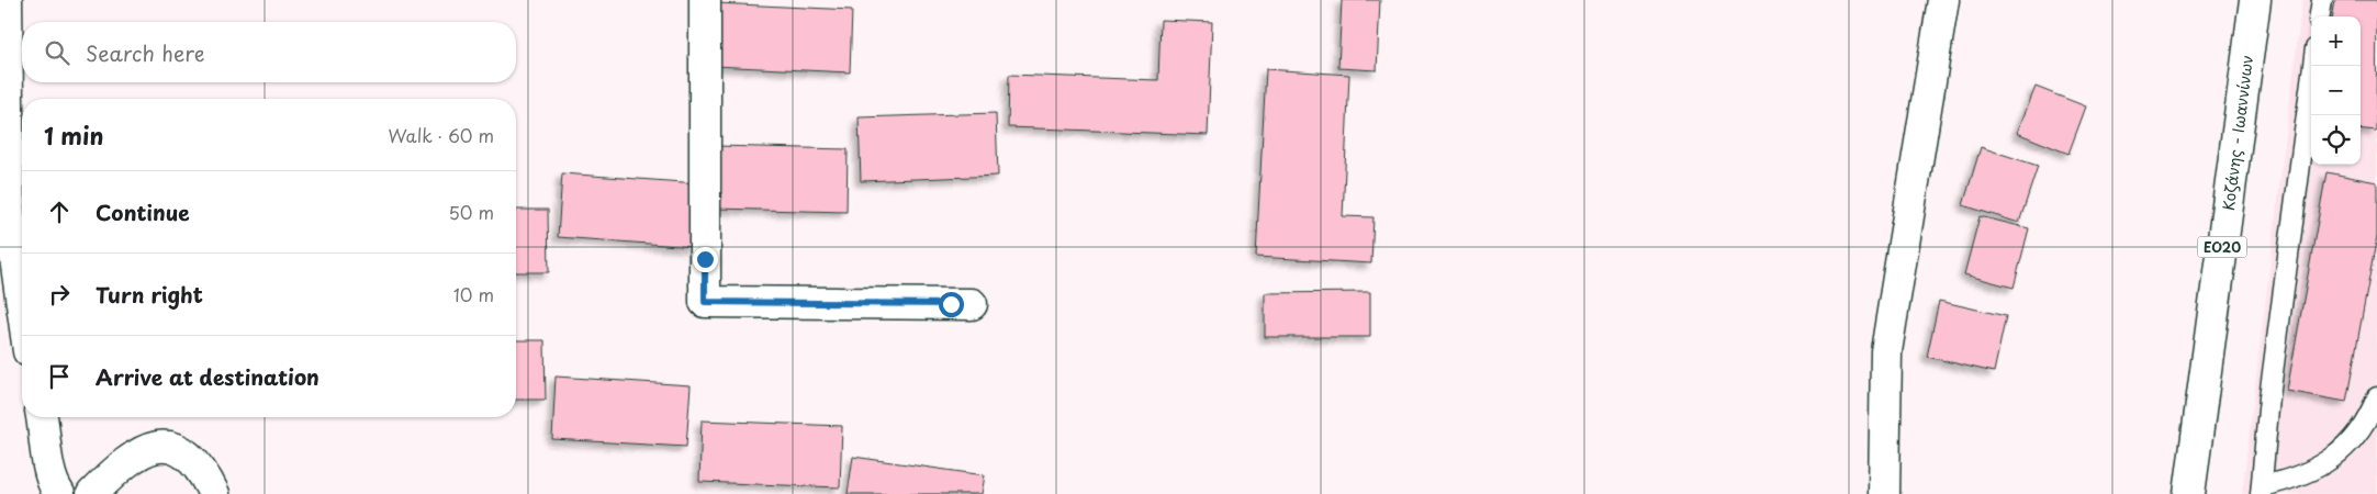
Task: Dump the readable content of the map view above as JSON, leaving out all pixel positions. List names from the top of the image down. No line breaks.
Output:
{"streets":{"main road":["Κοζάνης - Ιωαννίνων","ΕΟ20"]},"page":{"map_buttons":["+","−"],"search":"Search here","heading":["1 min","Walk · 60 m"],"list":[["Continue","50 m"],["Turn right","10 m"],"Arrive at destination"]}}
